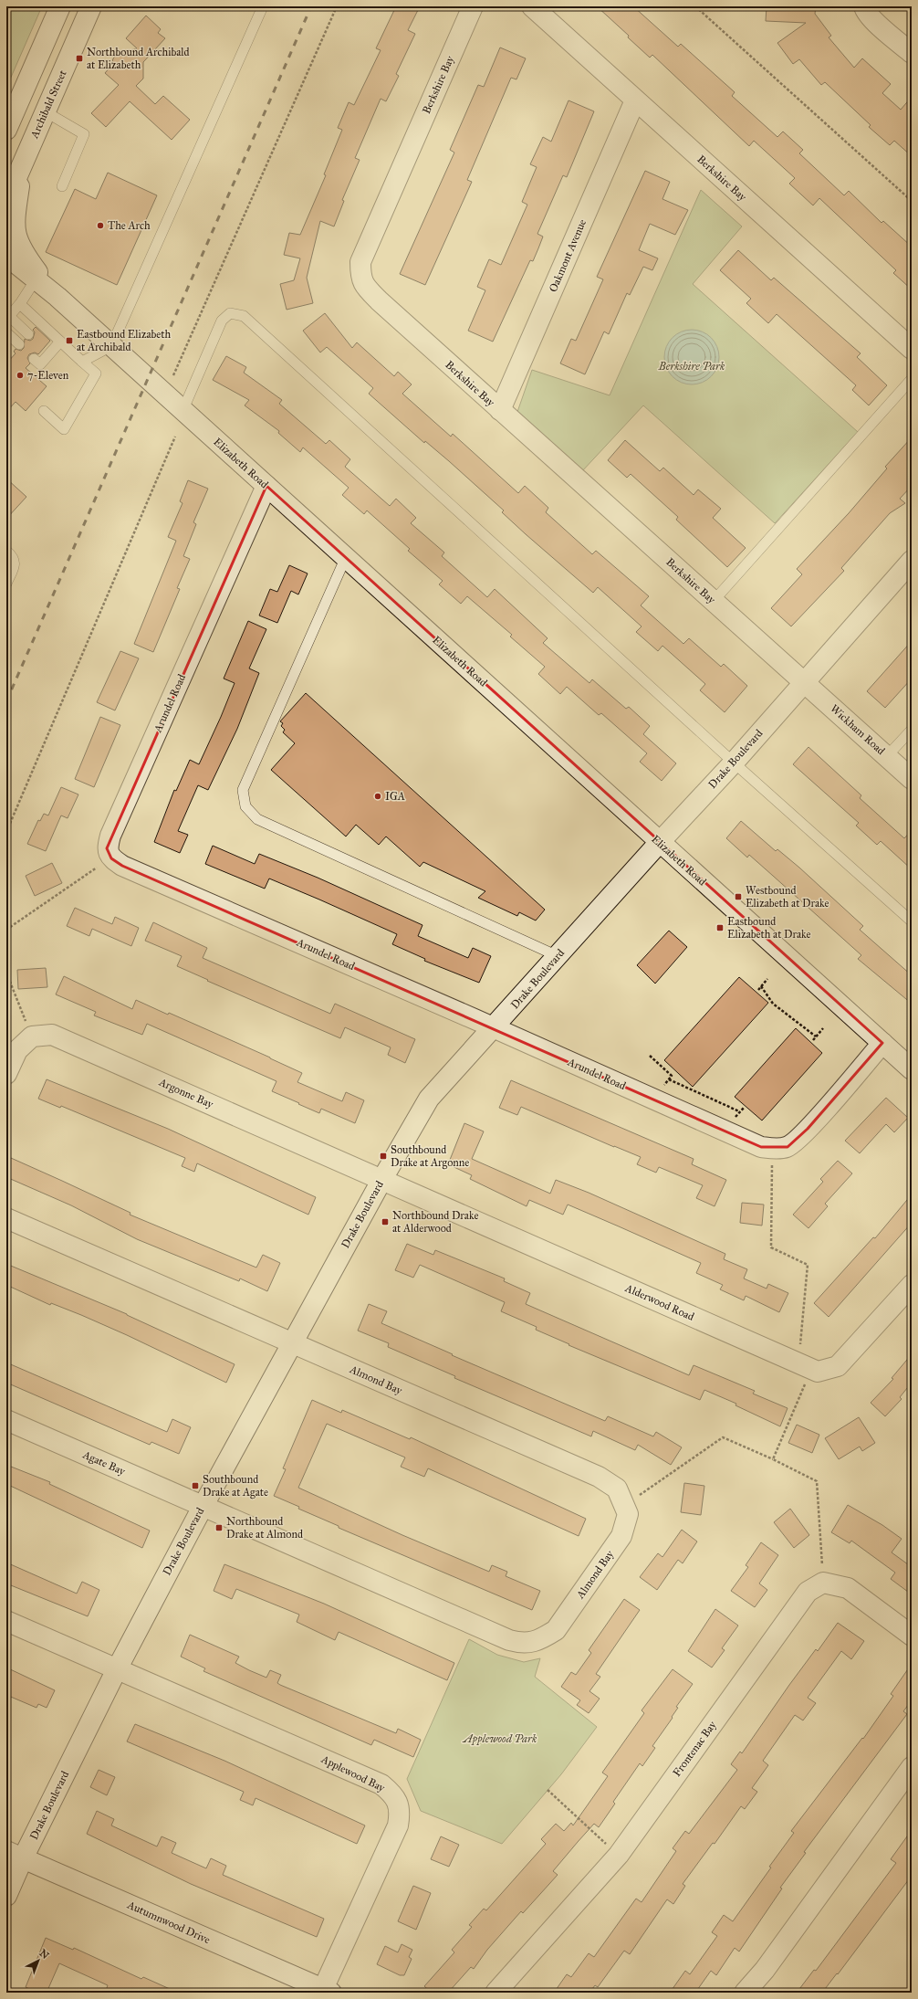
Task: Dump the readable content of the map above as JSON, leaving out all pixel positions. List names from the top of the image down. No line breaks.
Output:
{"streets":{"street":["Berkshire Bay","Archibald Street","Oakmont Avenue","Elizabeth Road","Arundel Road","Wickham Road","Drake Boulevard","Argonne Bay","Alderwood Road","Almond Bay","Agate Bay","Frontenac Bay","Applewood Bay","Autumnwood Drive"]},"crossings":[["Berkshire Bay","Oakmont Avenue"],["Berkshire Bay","Wickham Road"],["Berkshire Bay","Drake Boulevard"],["Elizabeth Road","Arundel Road"],["Elizabeth Road","Drake Boulevard"],["Arundel Road","Drake Boulevard"],["Wickham Road","Drake Boulevard"],["Drake Boulevard","Argonne Bay"],["Drake Boulevard","Alderwood Road"],["Drake Boulevard","Almond Bay"],["Drake Boulevard","Agate Bay"],["Drake Boulevard","Applewood Bay"],["Drake Boulevard","Autumnwood Drive"],["Argonne Bay","Alderwood Road"],["Almond Bay","Agate Bay"],["Applewood Bay","Autumnwood Drive"]],"parks":["Berkshire Park","Applewood Park"],"places":{"transit":["Northbound Archibald at Elizabeth","Eastbound Elizabeth at Archibald","Westbound Elizabeth at Drake","Eastbound Elizabeth at Drake","Southbound Drake at Argonne","Northbound Drake at Alderwood","Southbound Drake at Agate","Northbound Drake at Almond"],"other":["The Arch","7-Eleven","IGA"]},"north":"top right"}
